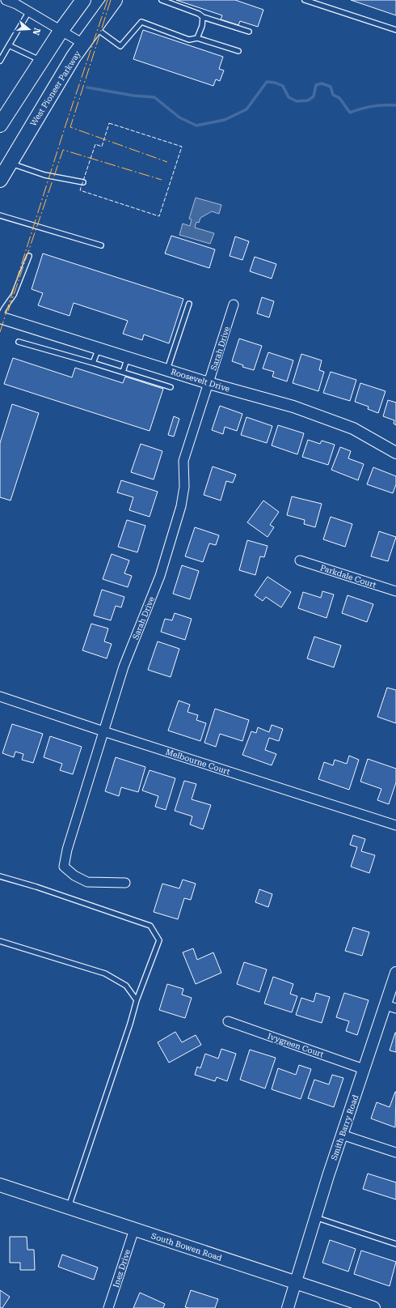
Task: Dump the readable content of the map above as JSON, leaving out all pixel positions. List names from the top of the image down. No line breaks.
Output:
{"streets":{"main road":["West Pioneer Parkway","South Bowen Road"],"street":["Sarah Drive","Roosevelt Drive","Parkdale Court","Melbourne Court","Ivygreen Court","Smith Barry Road","Inez Drive"]},"crossings":[["Sarah Drive","Roosevelt Drive"],["Sarah Drive","Melbourne Court"],["Ivygreen Court","Smith Barry Road"],["Smith Barry Road","South Bowen Road"],["South Bowen Road","Inez Drive"]],"north":"right"}
